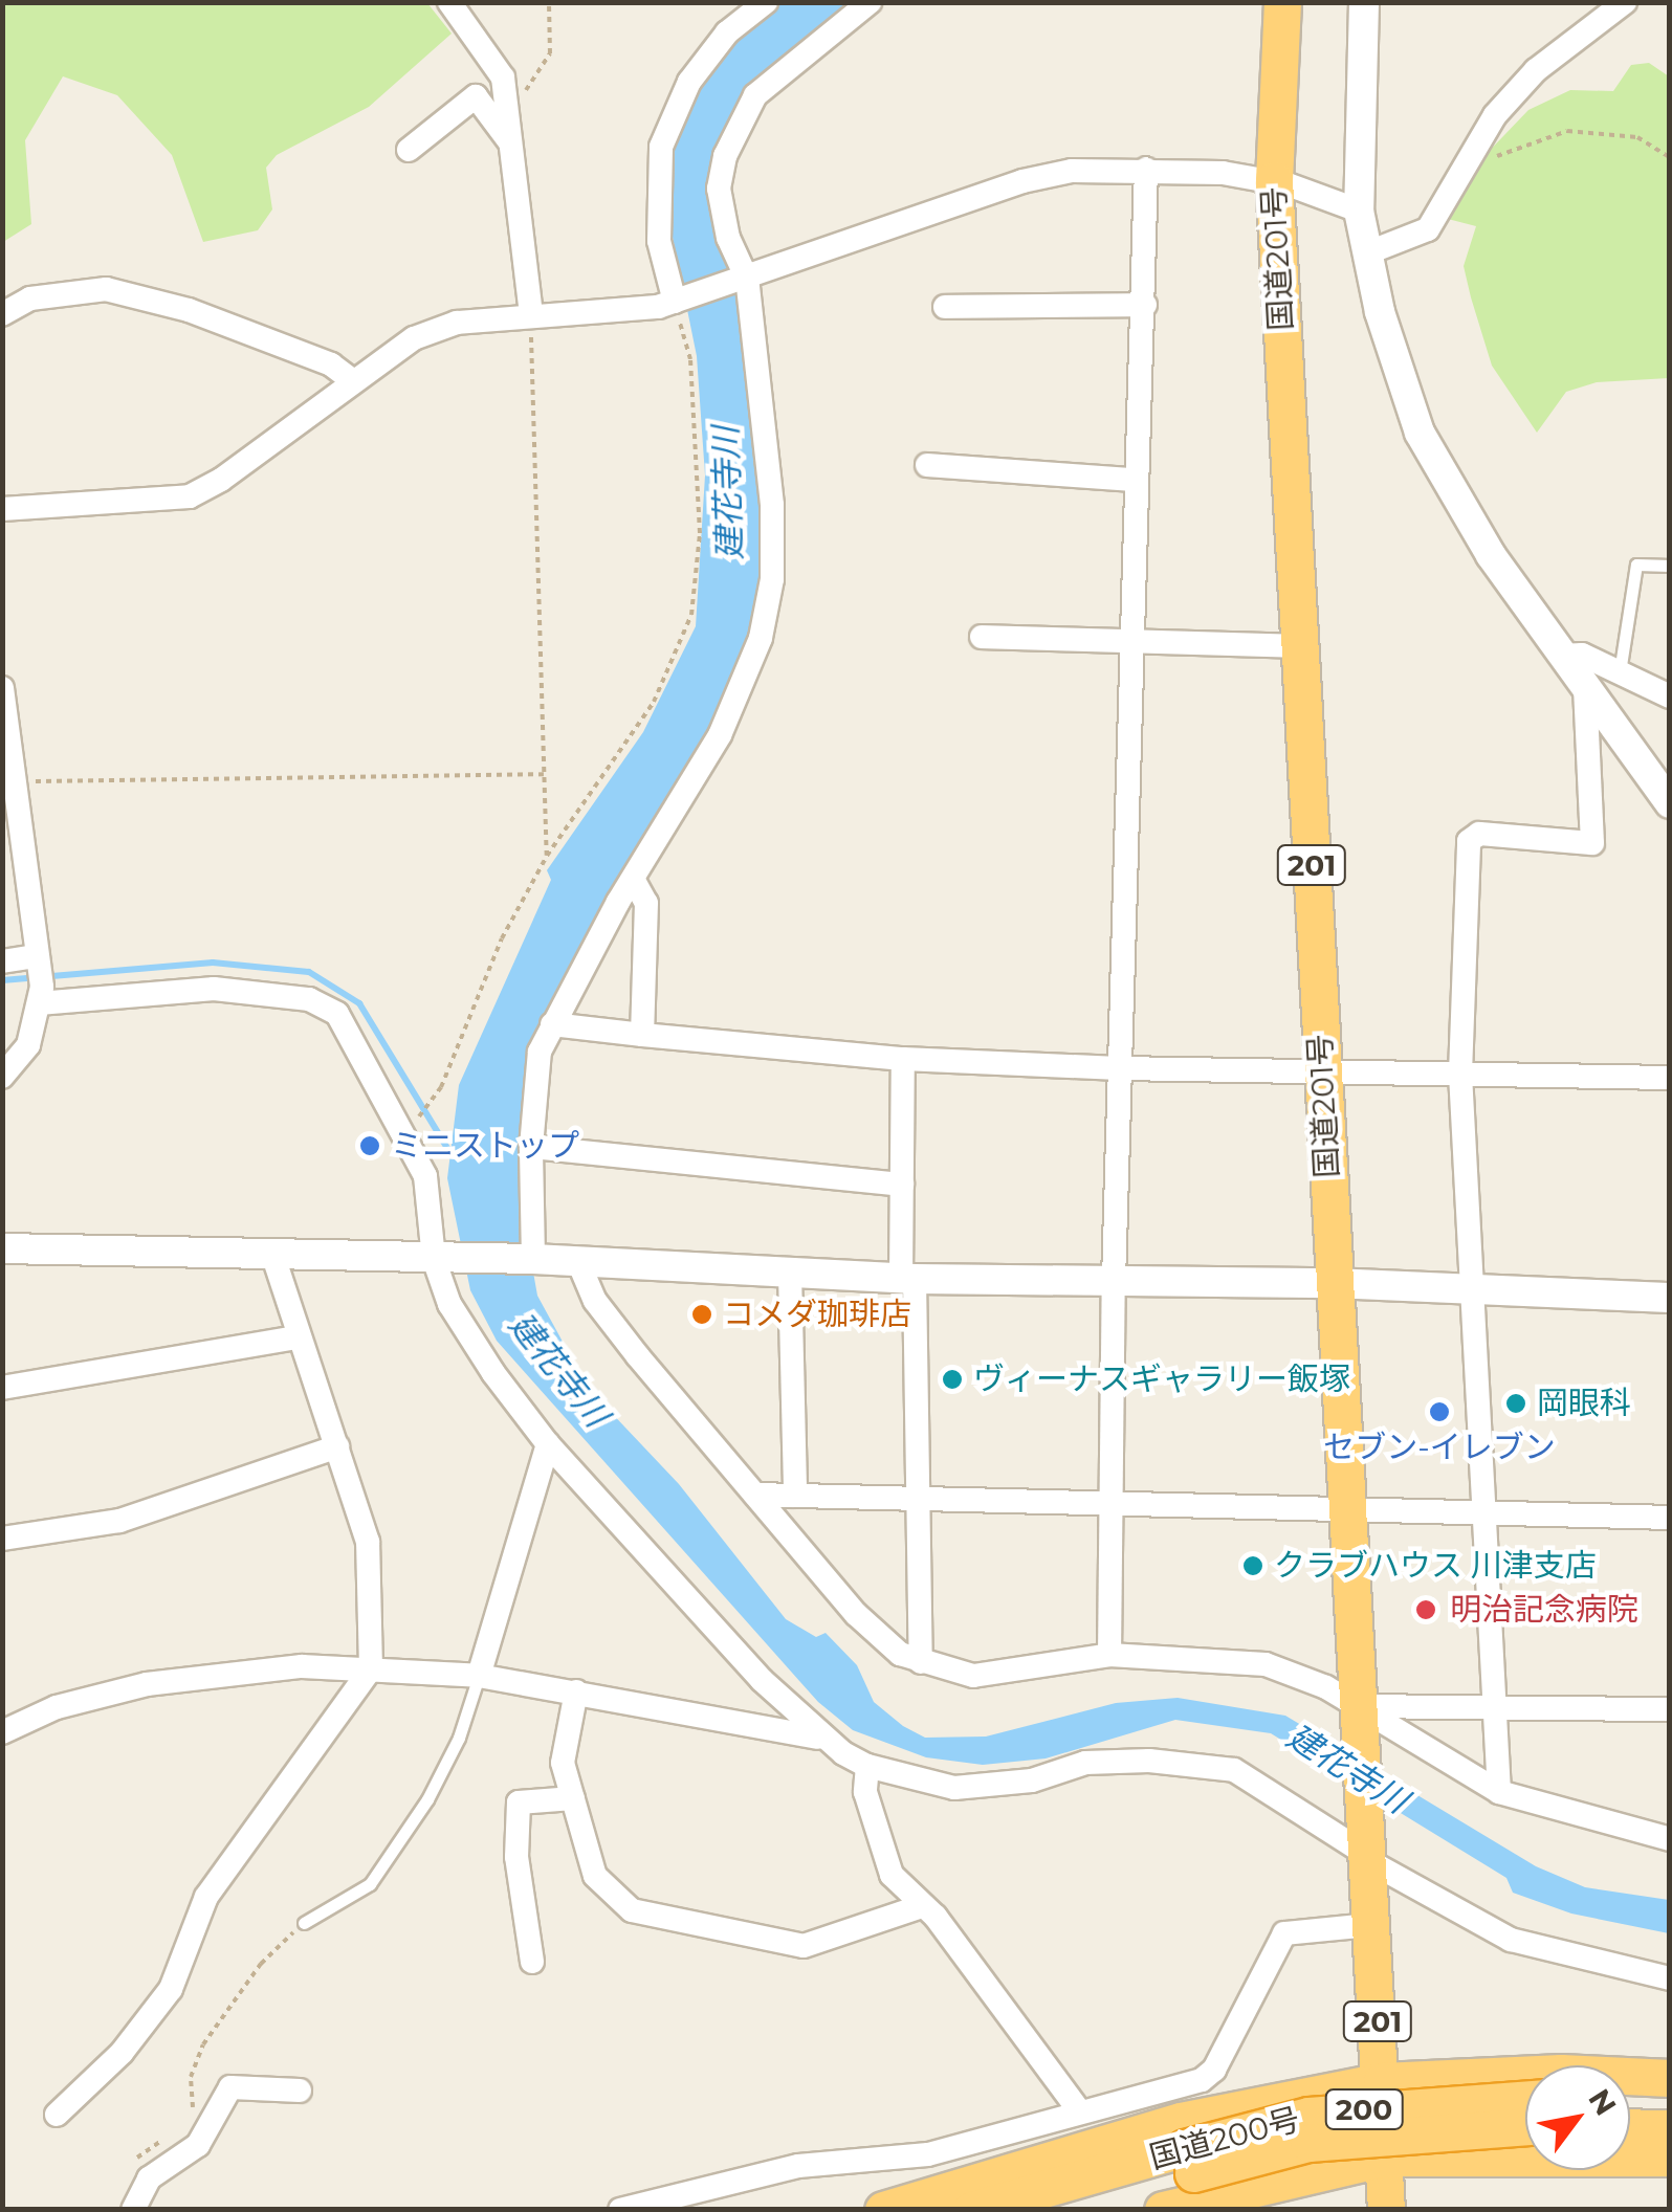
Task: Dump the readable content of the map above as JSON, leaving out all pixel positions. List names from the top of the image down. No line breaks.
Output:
{"streets":{"highway":["国道201号","201","200","国道200号"]},"water":["建花寺川"],"places":["ミニストップ","コメダ珈琲店","ヴィーナスギャラリー飯塚","岡眼科","セブン-イレブン","クラブハウス 川津支店","明治記念病院"],"north":"top right"}
